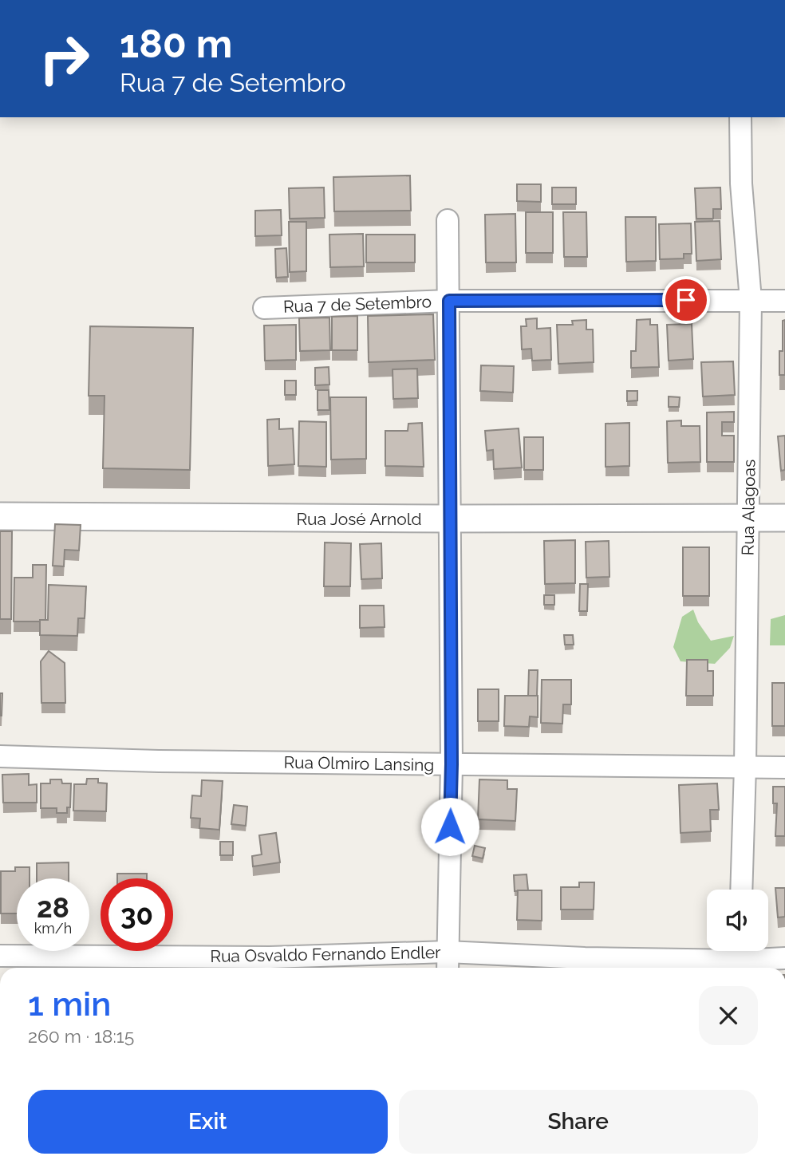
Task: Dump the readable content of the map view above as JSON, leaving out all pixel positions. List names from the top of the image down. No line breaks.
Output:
{"streets":{"street":["Rua 7 de Setembro","Rua Alagoas","Rua José Arnold","Rua Olmiro Lansing","Rua Osvaldo Fernando Endler"]},"crossings":[["Rua 7 de Setembro","Rua Alagoas"],["Rua Alagoas","Rua José Arnold"],["Rua Alagoas","Rua Olmiro Lansing"]],"page":{"turn":["180 m","Rua 7 de Setembro"],"speed":"28 km/h","limit":"30","heading":["1 min","260 m · 18:15"],"buttons":["Exit","Share"]}}
